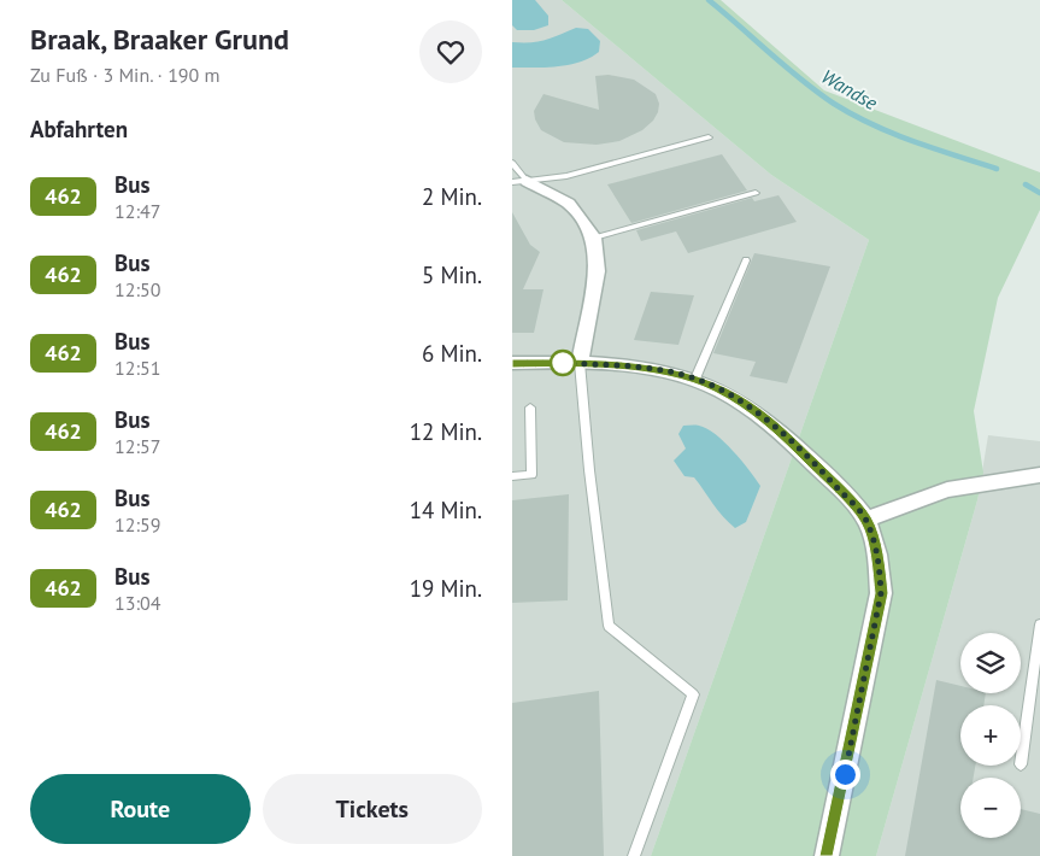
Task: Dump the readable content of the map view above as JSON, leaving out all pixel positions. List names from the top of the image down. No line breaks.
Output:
{"water":["Wandse"],"lines":["bus line 462"],"page":{"heading":[["Braak, Braaker Grund","Zu Fuß · 3 Min. · 190 m"],"Abfahrten"],"list":[{"mark":"462","name":"Bus","note":"12:47","value":"2 Min."},{"mark":"462","name":"Bus","note":"12:50","value":"5 Min."},{"mark":"462","name":"Bus","note":"12:51","value":"6 Min."},{"mark":"462","name":"Bus","note":"12:57","value":"12 Min."},{"mark":"462","name":"Bus","note":"12:59","value":"14 Min."},{"mark":"462","name":"Bus","note":"13:04","value":"19 Min."}],"map_buttons":["+","−"],"buttons":["Route","Tickets"]}}
